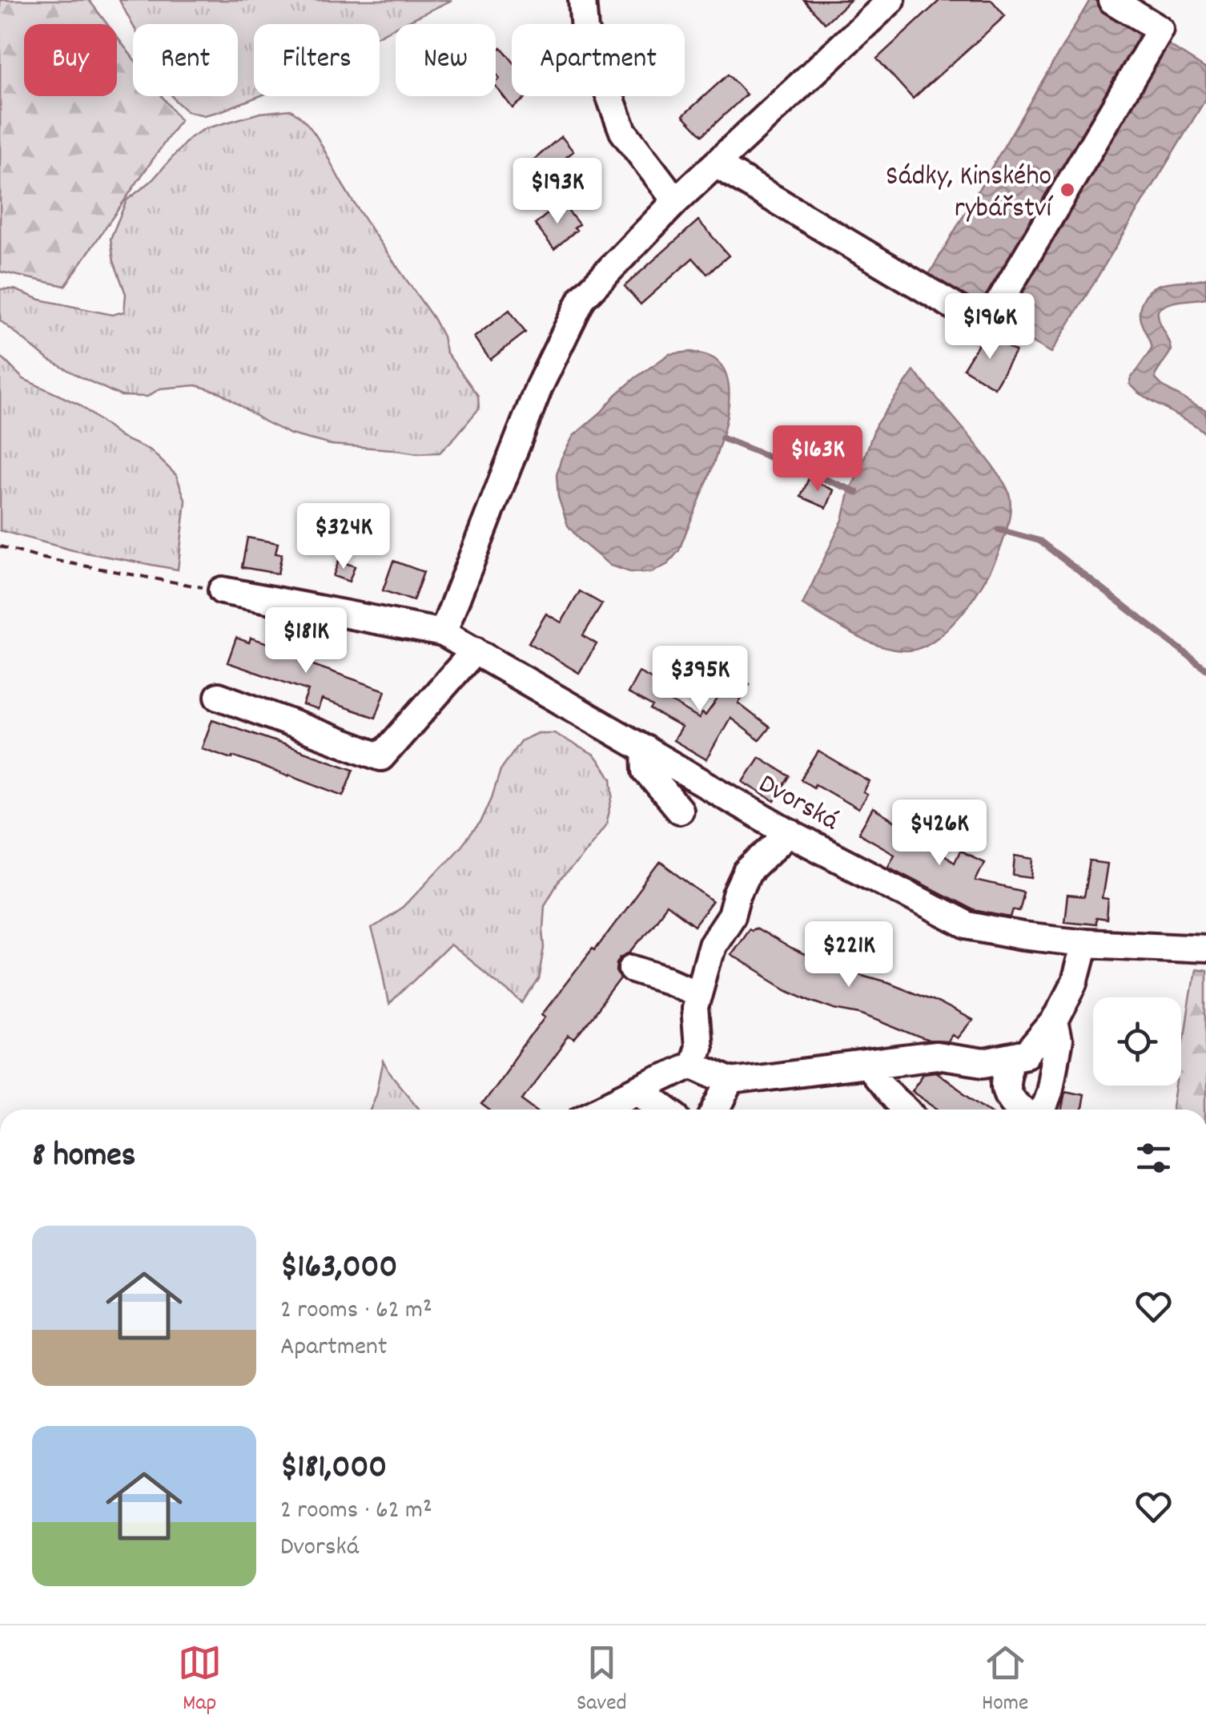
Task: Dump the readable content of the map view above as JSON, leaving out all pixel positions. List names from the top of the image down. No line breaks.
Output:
{"streets":{"street":["Dvorská"]},"places":["Sádky, Kinského rybářství"],"page":{"chip":["Buy","Rent","Filters","New","Apartment"],"price":["$193K","$196K","$163K","$324K","$181K","$395K","$426K","$221K"],"heading":"8 homes","list":[{"name":"$163,000","note":"2 rooms · 62 m² · Apartment"},{"name":"$181,000","note":"2 rooms · 62 m² · Dvorská"}],"tabs":["Map","Saved","Home"]}}
